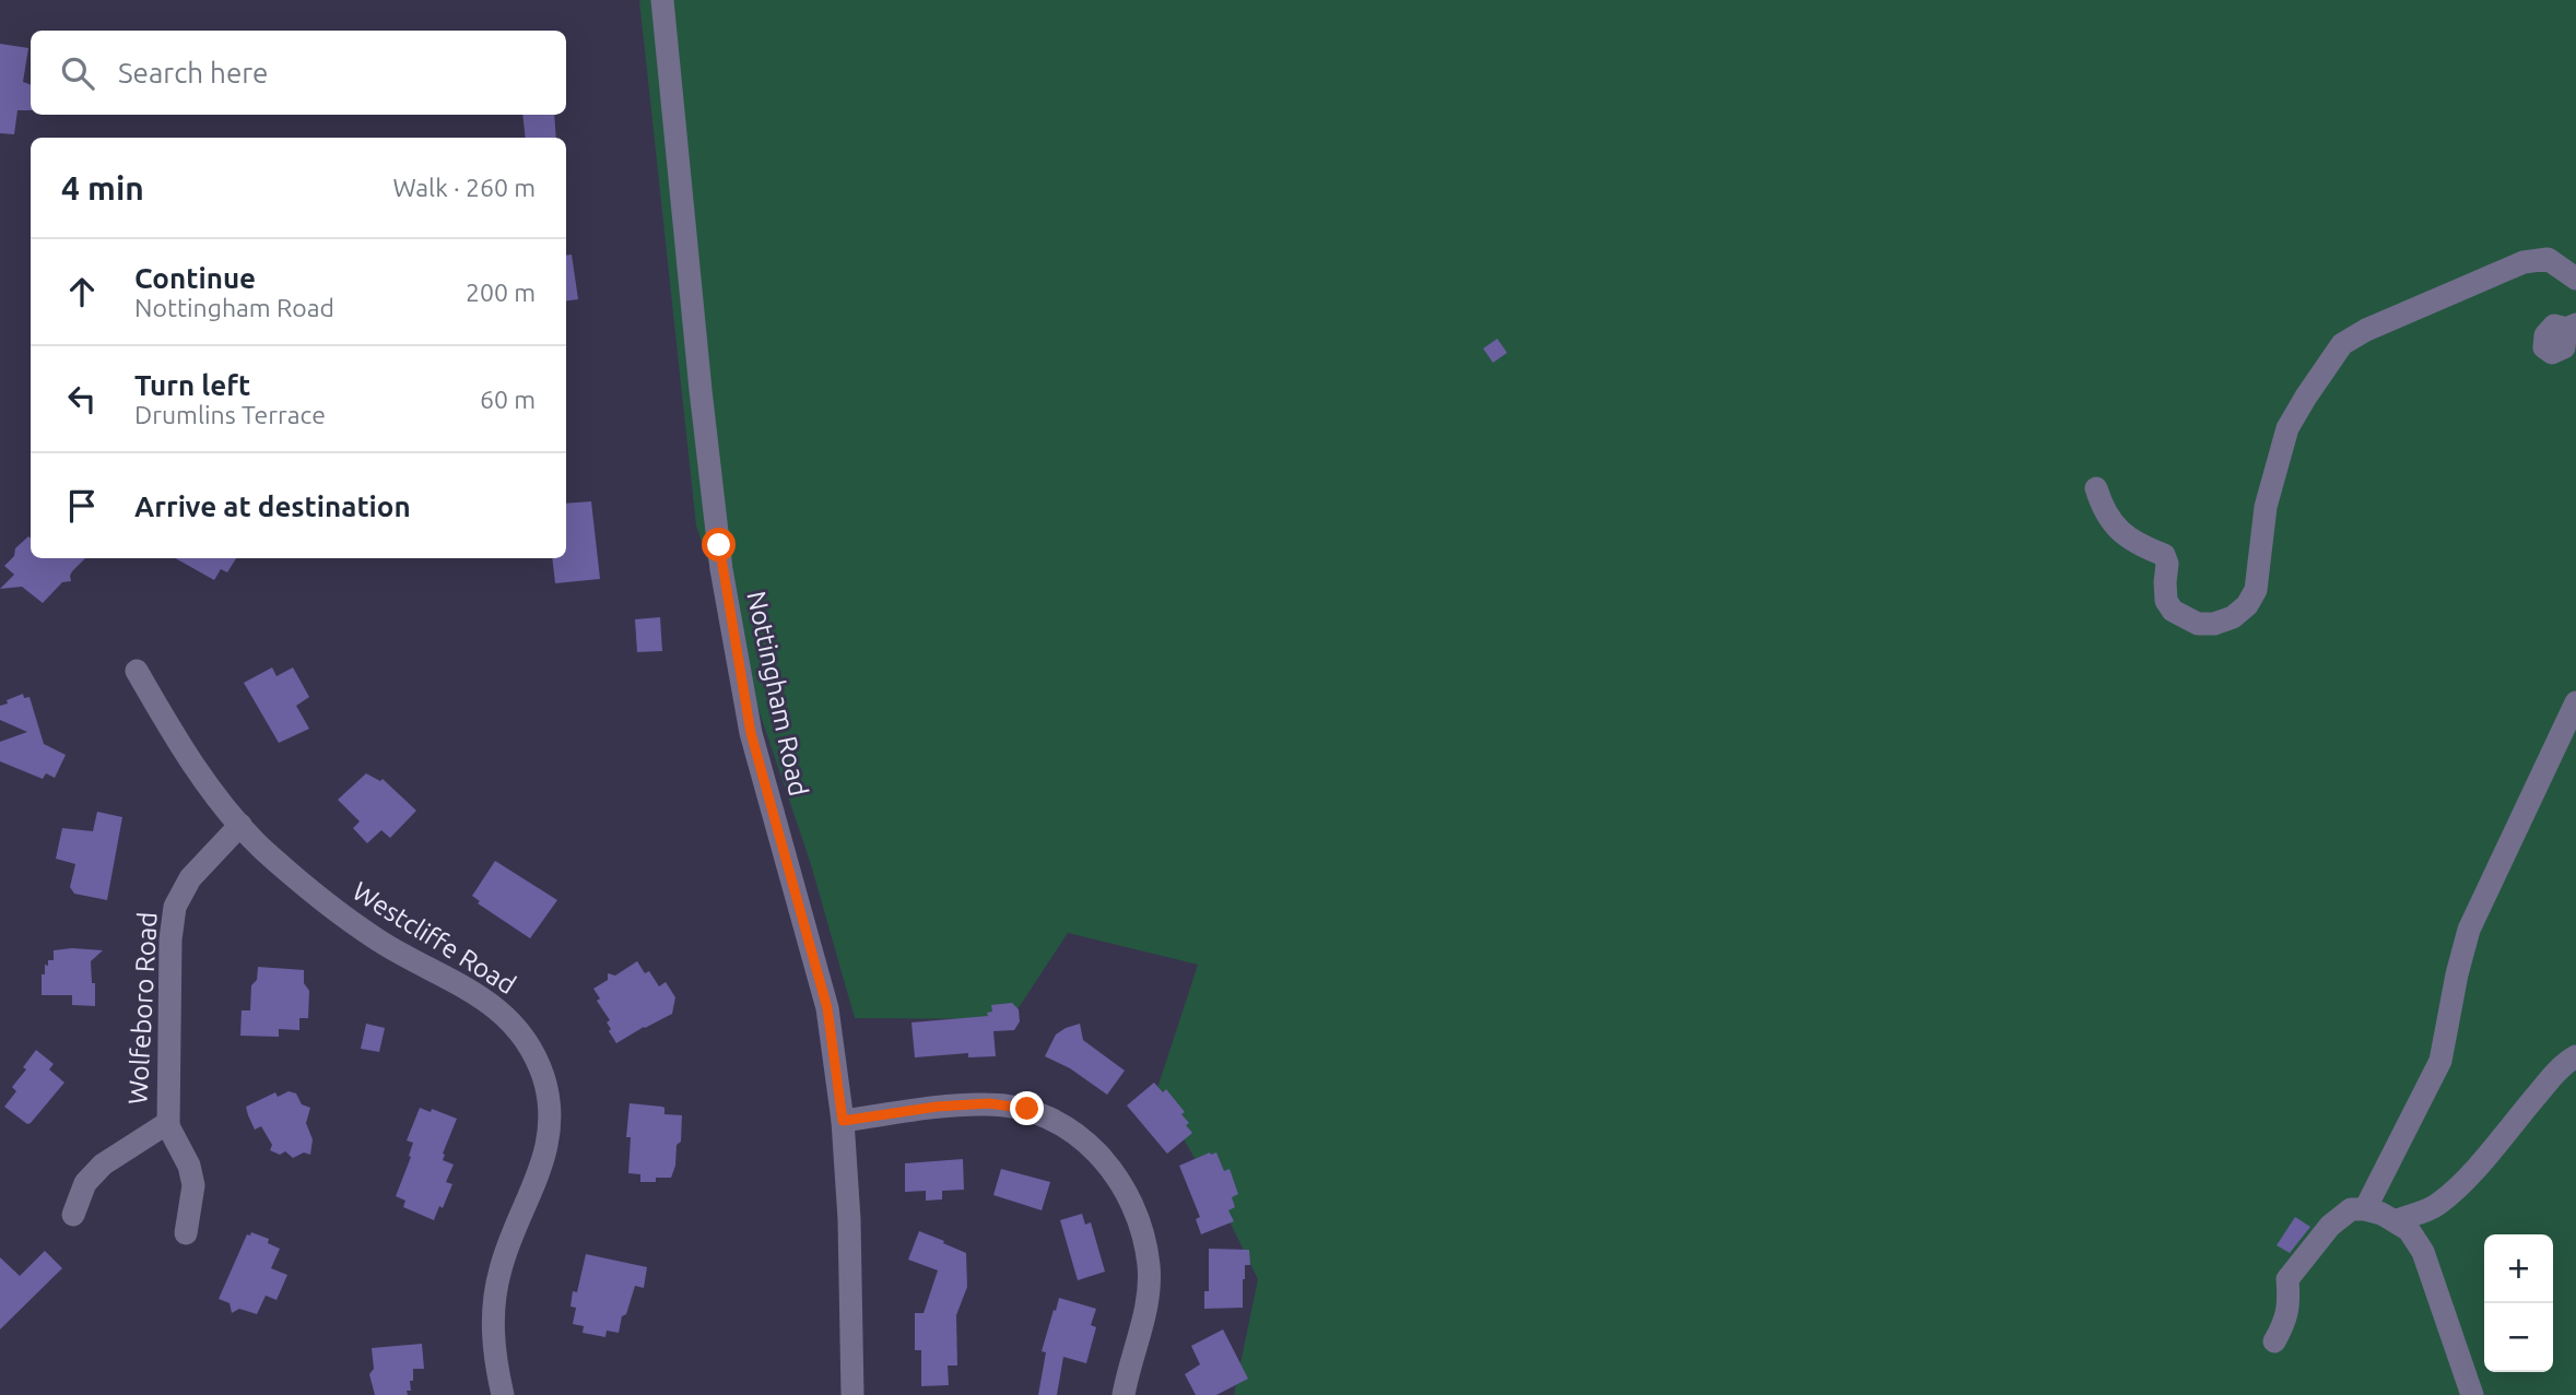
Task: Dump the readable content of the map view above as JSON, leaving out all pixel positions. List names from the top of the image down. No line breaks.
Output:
{"streets":{"street":["Nottingham Road","Westcliffe Road","Wolfeboro Road"]},"crossings":[["Westcliffe Road","Wolfeboro Road"]],"page":{"search":"Search here","heading":["4 min","Walk · 260 m"],"list":[["Continue","Nottingham Road","200 m"],["Turn left","Drumlins Terrace","60 m"],"Arrive at destination"],"map_buttons":["+","−"]}}
